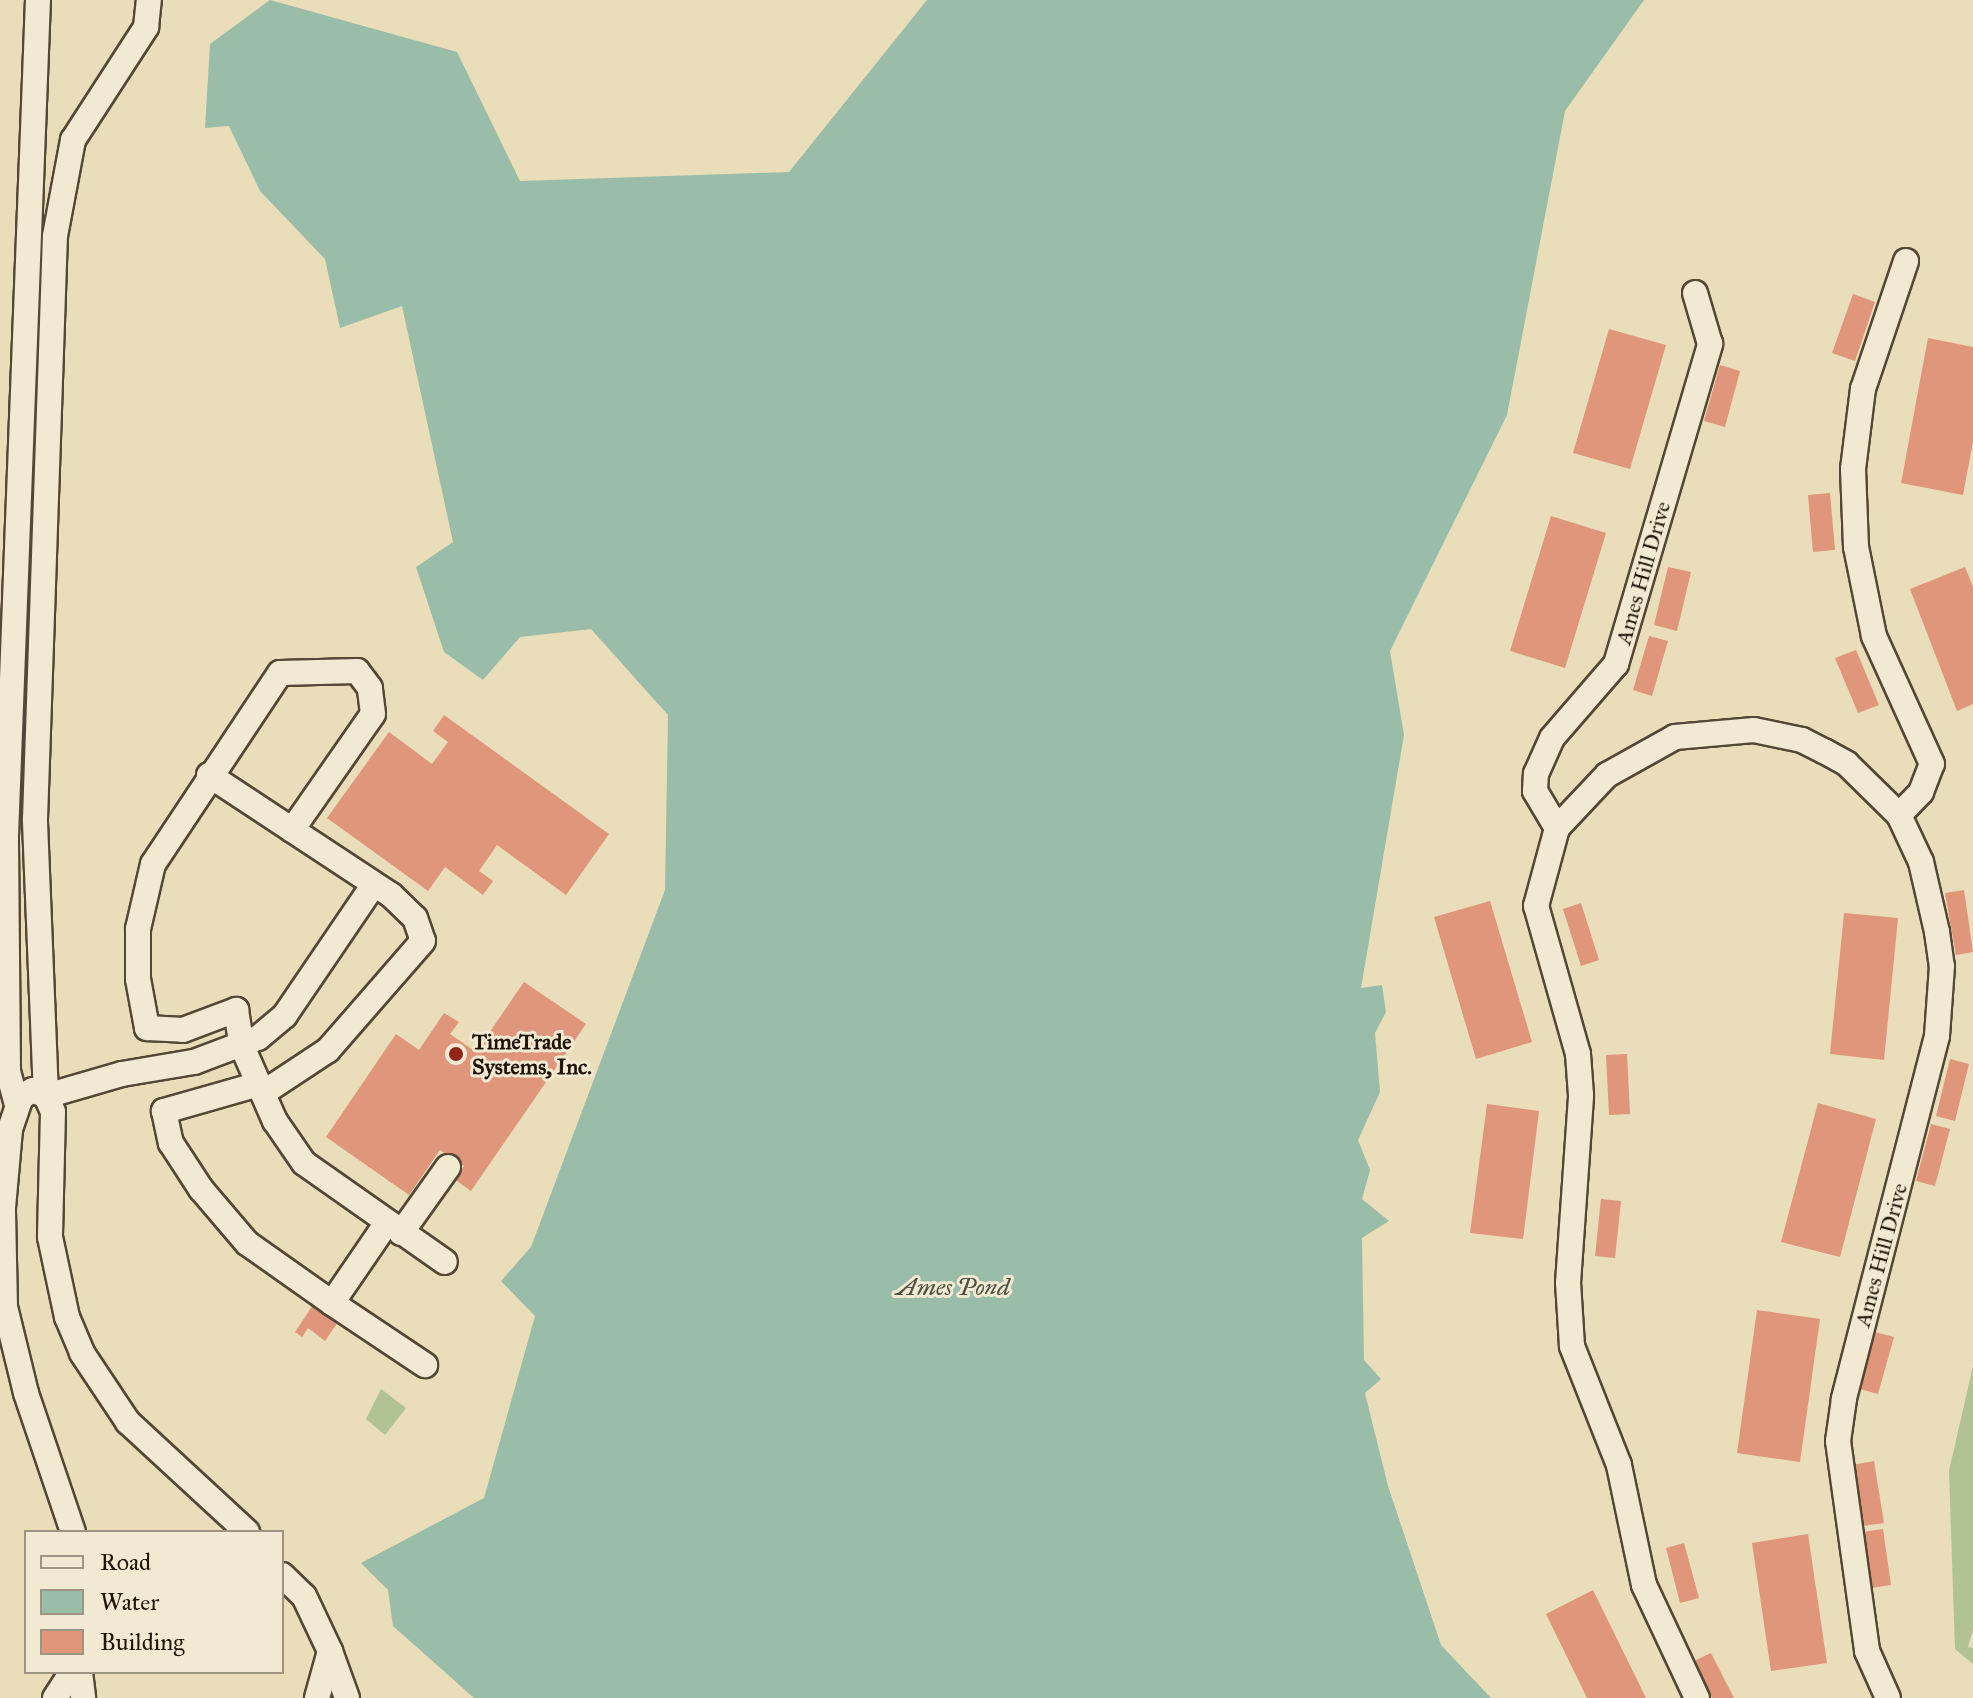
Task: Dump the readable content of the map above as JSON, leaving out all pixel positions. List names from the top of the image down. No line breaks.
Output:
{"streets":{"street":["Ames Hill Drive"]},"water":["Ames Pond"],"places":["TimeTrade Systems, Inc."],"legend":["Road","Water","Building"]}
